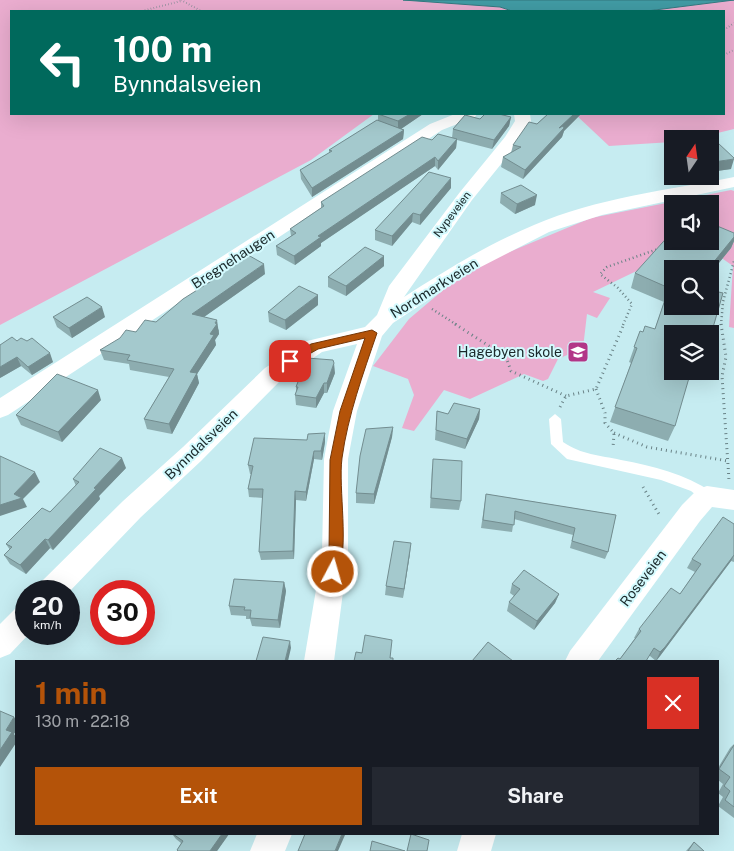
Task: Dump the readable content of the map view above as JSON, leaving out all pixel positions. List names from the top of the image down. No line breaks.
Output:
{"streets":{"street":["Nypeveien","Bregnehaugen","Nordmarkveien","Bynndalsveien","Roseveien"]},"crossings":[["Nypeveien","Nordmarkveien"],["Nypeveien","Bynndalsveien"],["Nordmarkveien","Bynndalsveien"]],"places":{"school or university":["Hagebyen skole"]},"north":"top","page":{"turn":["100 m","Bynndalsveien"],"speed":"20 km/h","limit":"30","heading":["1 min","130 m · 22:18"],"buttons":["Exit","Share"]}}
